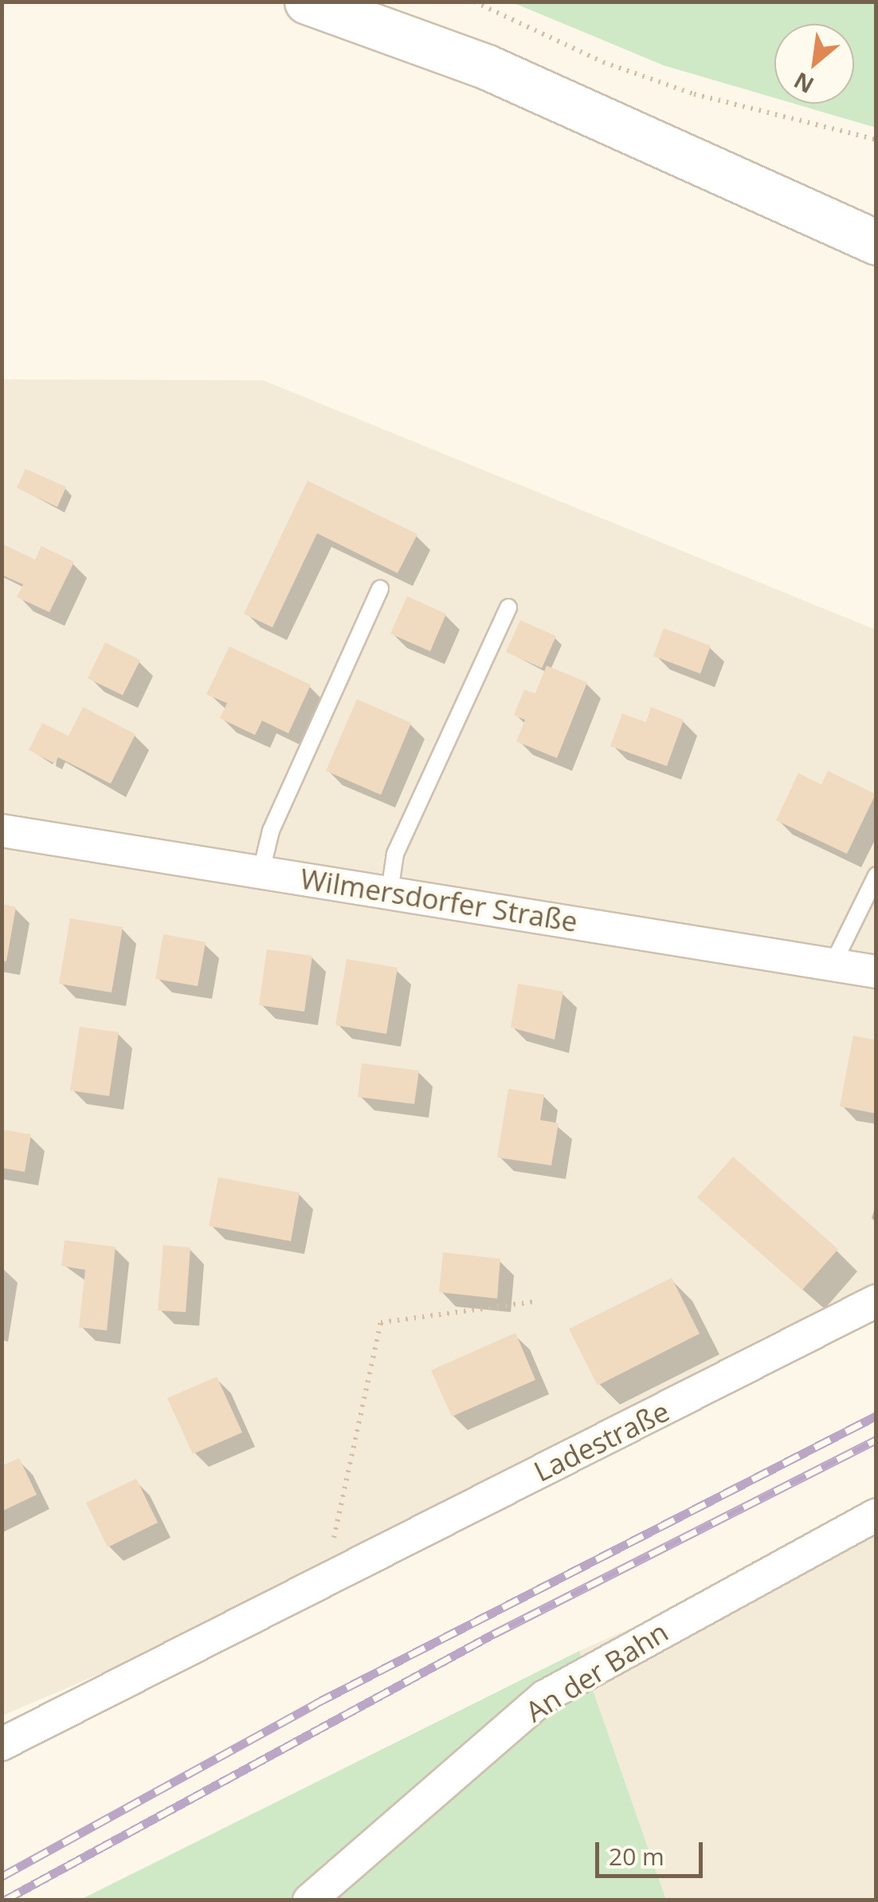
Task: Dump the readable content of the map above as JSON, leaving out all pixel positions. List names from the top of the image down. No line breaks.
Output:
{"streets":{"street":["Wilmersdorfer Straße","Ladestraße","An der Bahn"]},"scale_bar":"20 m","north":"bottom left"}
